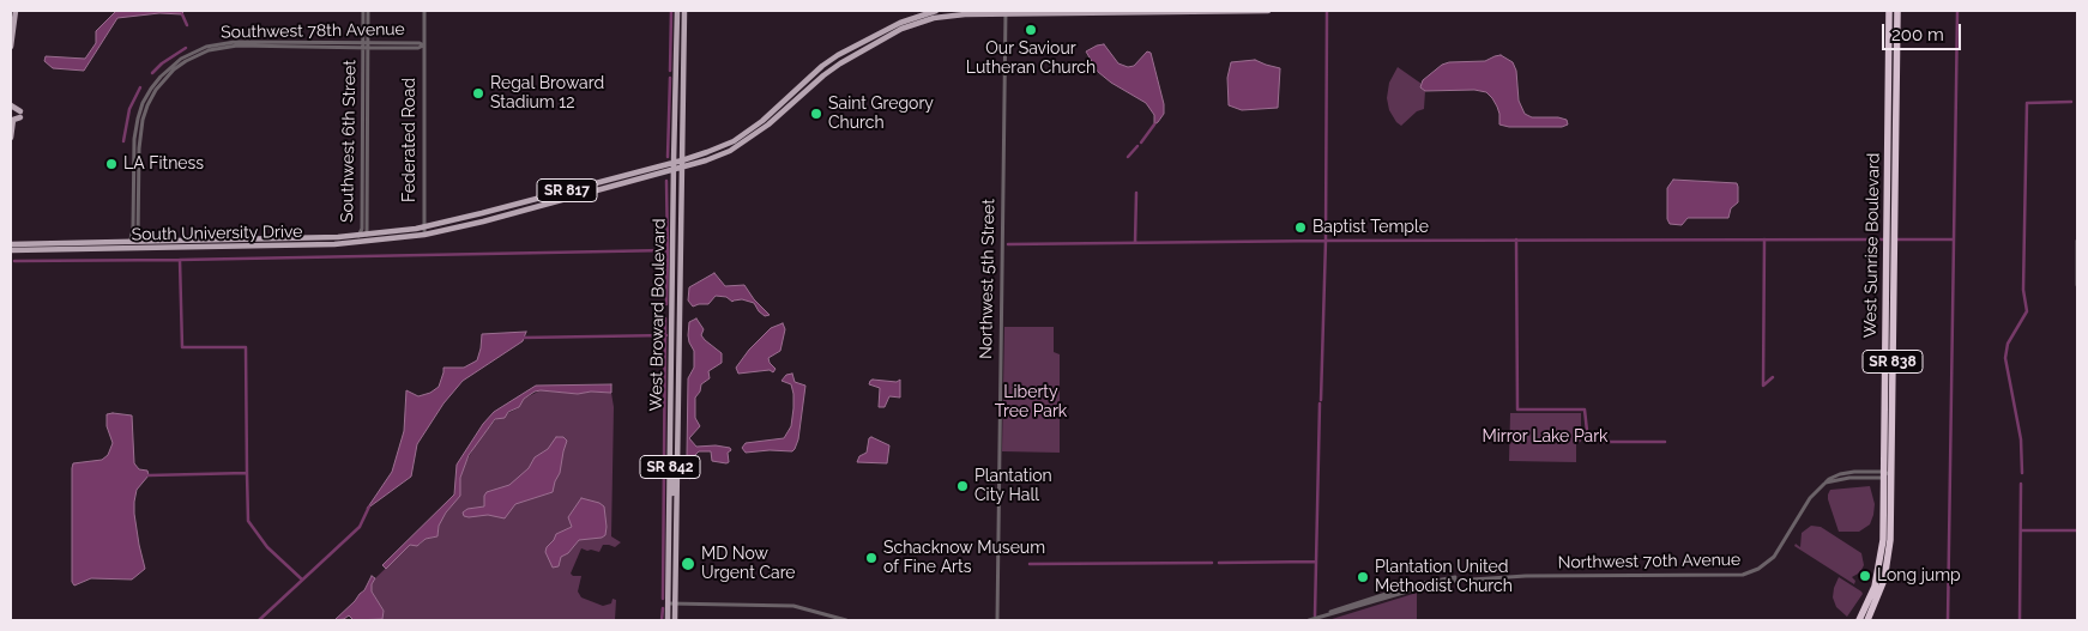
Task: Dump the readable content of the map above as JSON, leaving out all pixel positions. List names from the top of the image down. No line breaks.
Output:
{"streets":{"highway":["West Sunrise Boulevard","SR 838"],"main road":["SR 817","South University Drive","West Broward Boulevard","SR 842"],"street":["Southwest 78th Avenue","Federated Road","Southwest 6th Street","Northwest 5th Street","Northwest 70th Avenue"]},"crossings":[["Southwest 78th Avenue","Federated Road"],["Southwest 78th Avenue","Southwest 6th Street"],["Federated Road","SR 817"],["Federated Road","South University Drive"],["Southwest 6th Street","South University Drive"],["SR 817","South University Drive"],["SR 817","Northwest 5th Street"],["SR 817","West Broward Boulevard"],["West Sunrise Boulevard","Northwest 70th Avenue"]],"parks":["Liberty Tree Park","Mirror Lake Park"],"places":["Our Saviour Lutheran Church","Regal Broward Stadium 12","Saint Gregory Church","LA Fitness","Baptist Temple","Plantation City Hall","Schacknow Museum of Fine Arts","MD Now Urgent Care","Long jump","Plantation United Methodist Church"],"scale_bar":"200 m"}
